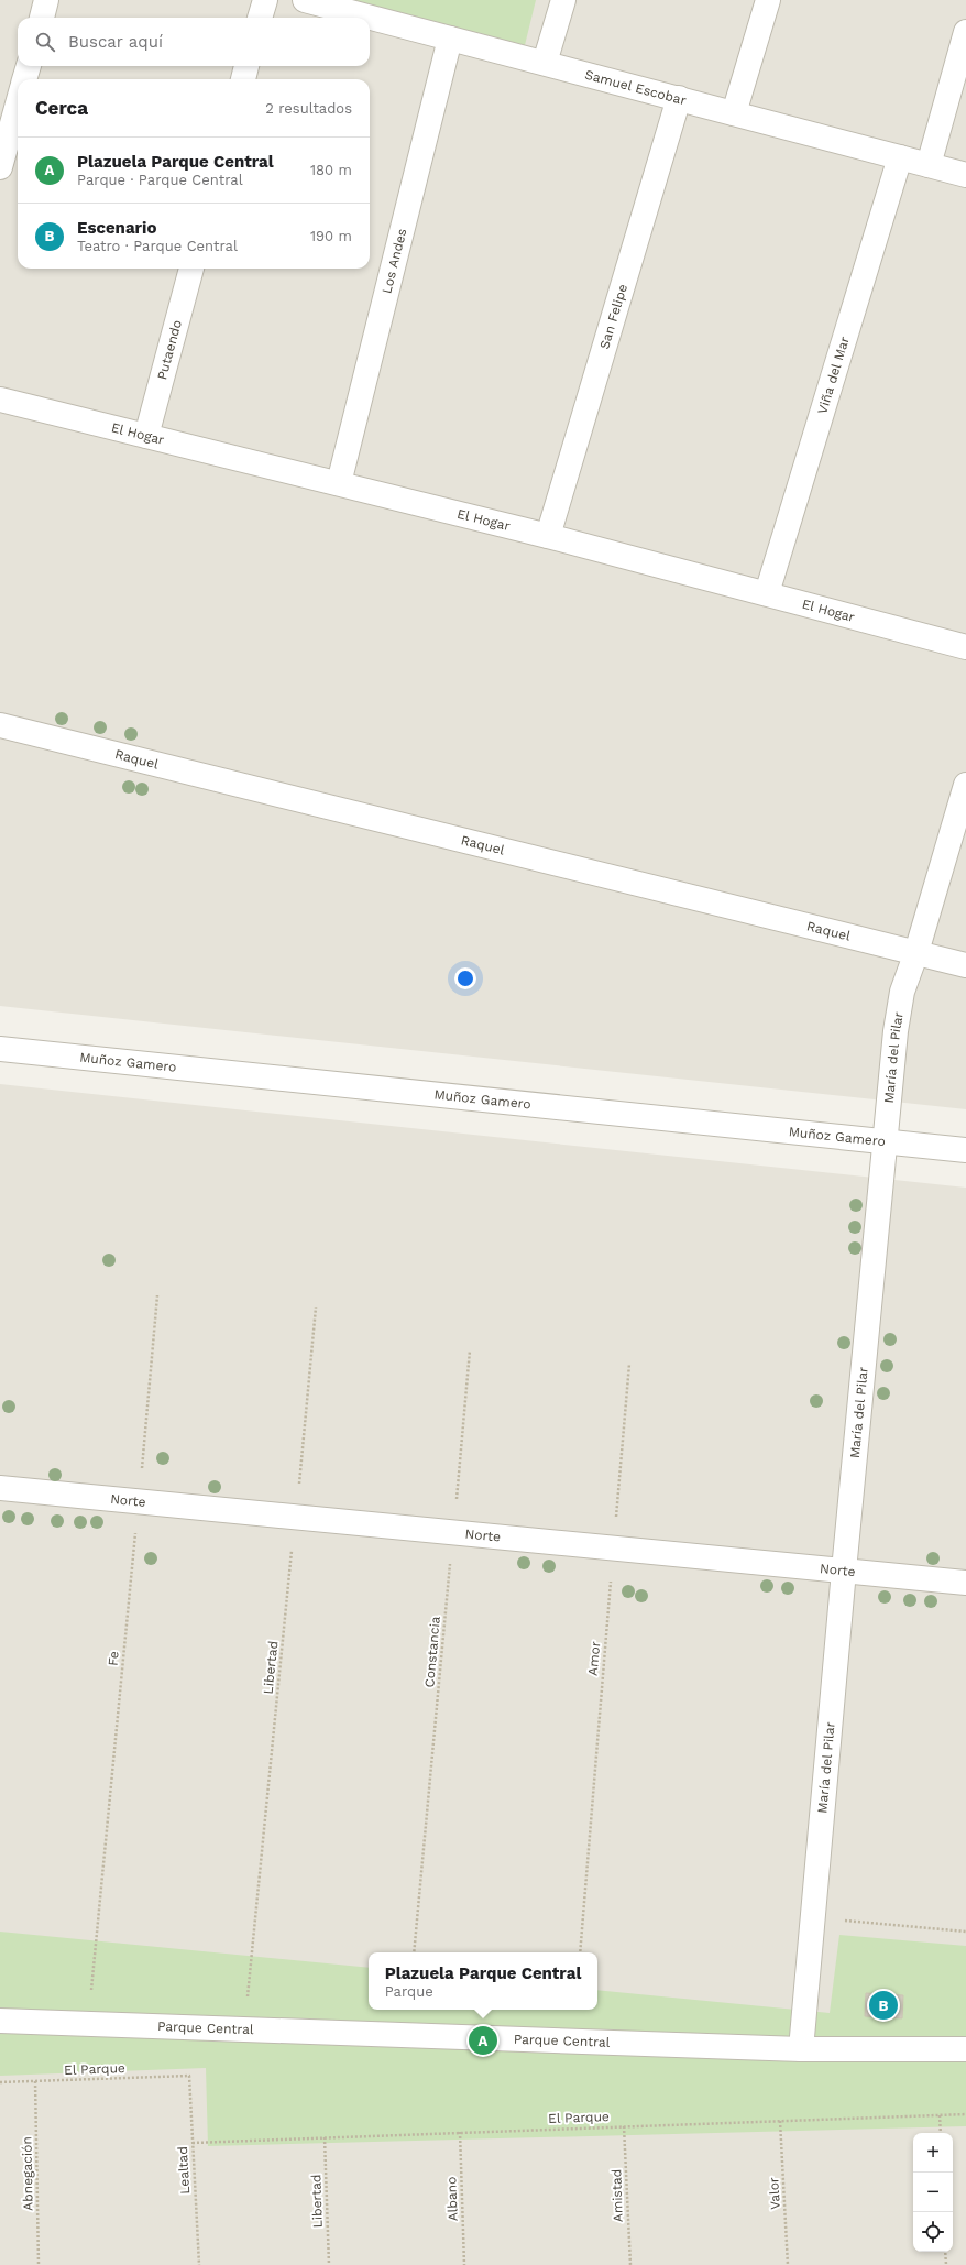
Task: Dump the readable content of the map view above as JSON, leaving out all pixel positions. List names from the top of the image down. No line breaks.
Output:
{"streets":{"street":["Samuel Escobar","Los Andes","San Felipe","Putaendo","Viña del Mar","El Hogar","Raquel","María del Pilar","Muñoz Gamero","Norte","Parque Central"],"path":["Constancia","Fe","Amor","Libertad","El Parque","Lealtad","Abnegación","Valor","Amistad","Albano"]},"crossings":[["Samuel Escobar","Los Andes"],["Samuel Escobar","San Felipe"],["Samuel Escobar","Viña del Mar"],["Los Andes","El Hogar"],["San Felipe","El Hogar"],["Putaendo","El Hogar"],["Viña del Mar","El Hogar"],["Raquel","María del Pilar"],["María del Pilar","Muñoz Gamero"],["María del Pilar","Norte"],["María del Pilar","Parque Central"],["Norte","Constancia"],["Norte","Fe"],["Norte","Amor"],["Norte","Libertad"],["Fe","Parque Central"],["Libertad","Parque Central"],["Libertad","El Parque"],["El Parque","Lealtad"],["El Parque","Abnegación"],["El Parque","Valor"],["El Parque","Amistad"],["El Parque","Albano"]],"page":{"search":"Buscar aquí","heading":["Cerca","2 resultados"],"list":[{"mark":"A","name":"Plazuela Parque Central","note":"Parque · Parque Central","value":"180 m"},{"mark":"B","name":"Escenario","note":"Teatro · Parque Central","value":"190 m"}],"popup":["Plazuela Parque Central","Parque"],"pins":["B","A"],"map_buttons":["+","−"]}}
